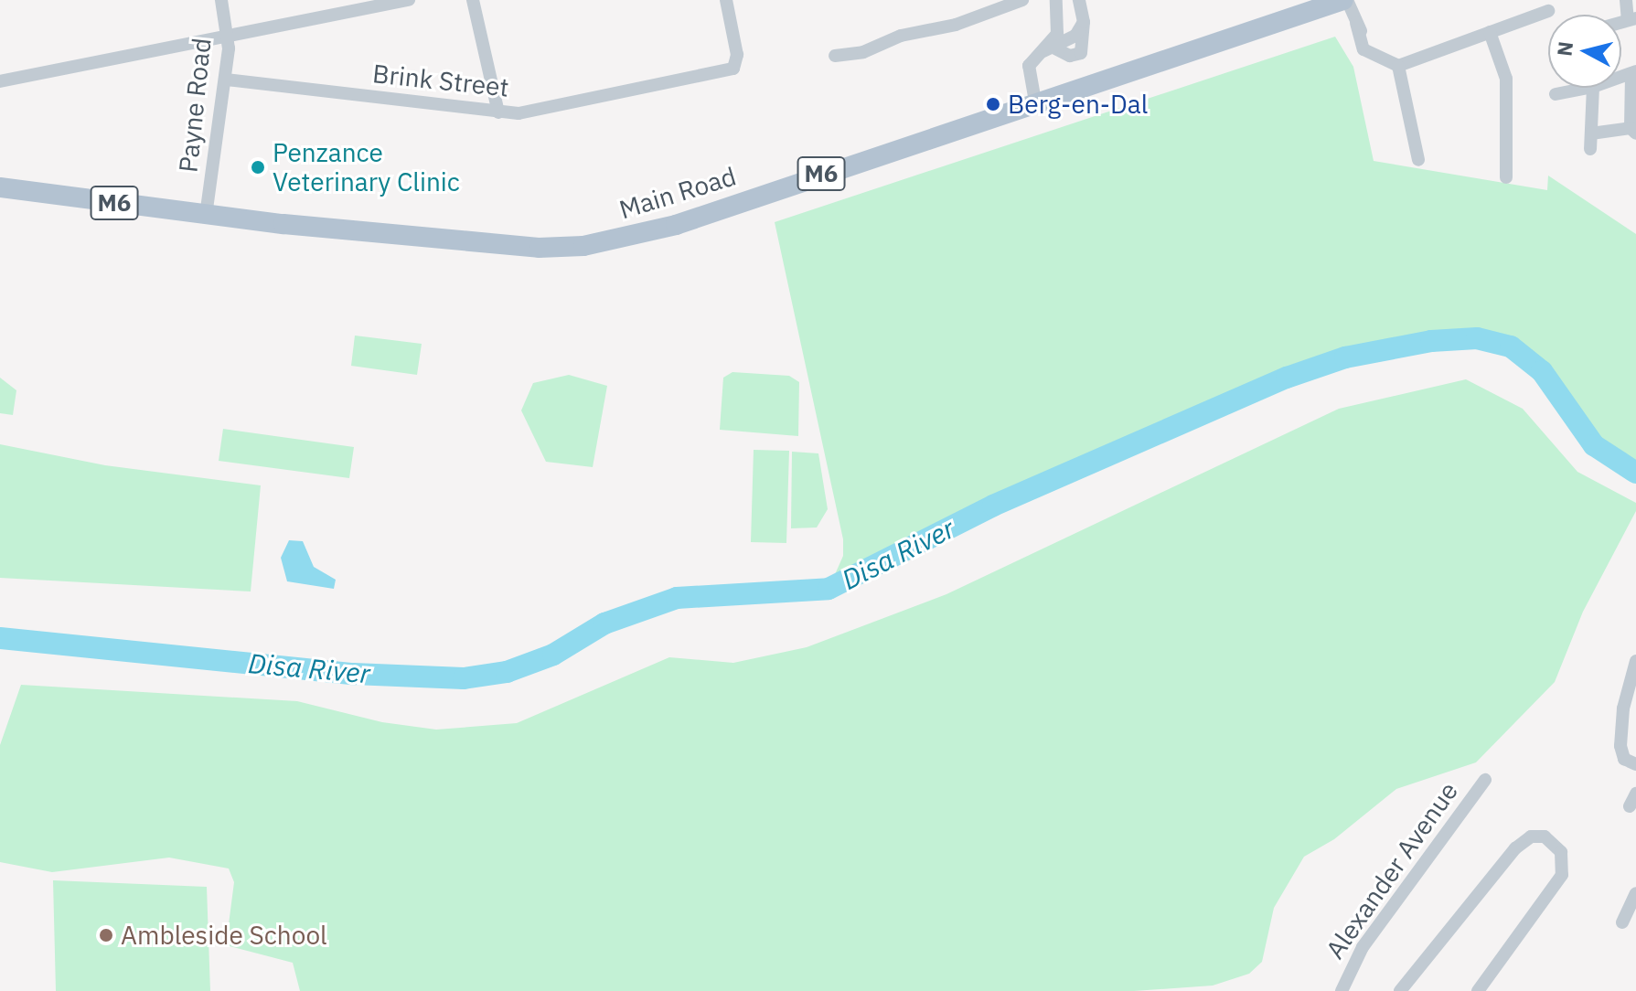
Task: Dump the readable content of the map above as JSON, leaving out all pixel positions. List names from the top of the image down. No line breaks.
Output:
{"streets":{"main road":["M6","Main Road"],"street":["Brink Street","Payne Road","Alexander Avenue"]},"crossings":[["Brink Street","Payne Road"],["Payne Road","Main Road"]],"water":["Disa River"],"places":["Berg-en-Dal","Penzance Veterinary Clinic","Ambleside School"],"north":"left"}
